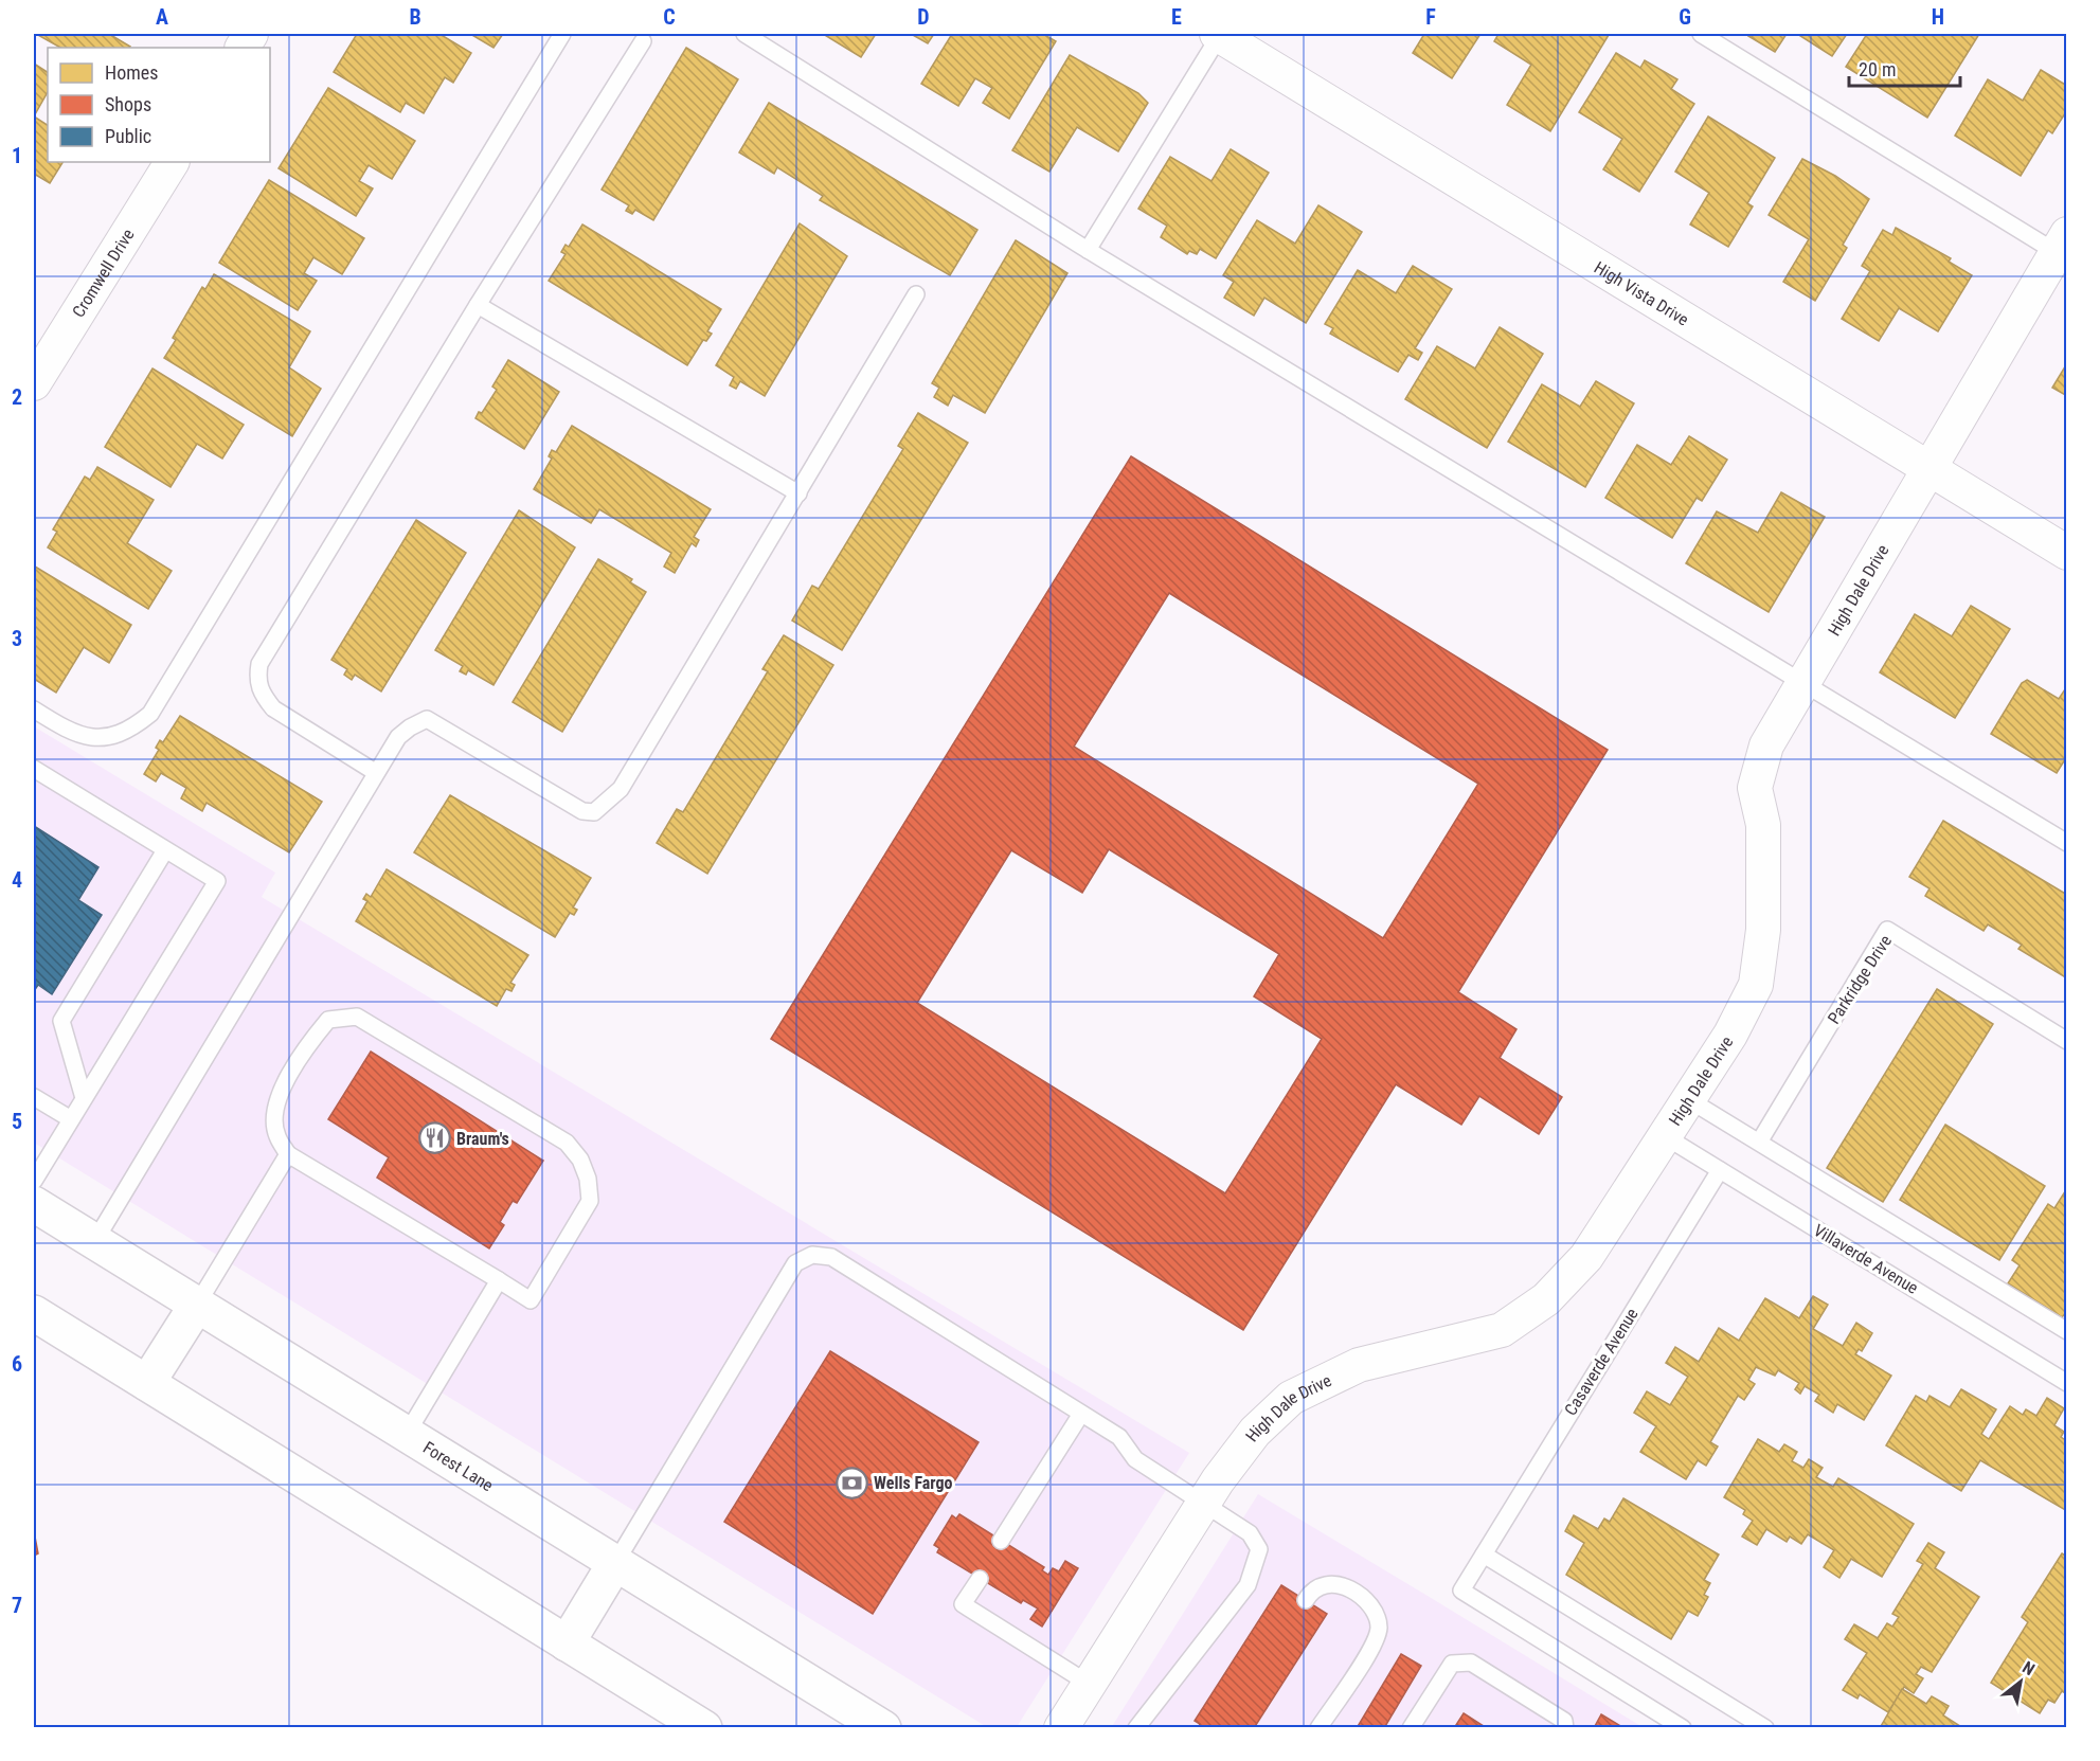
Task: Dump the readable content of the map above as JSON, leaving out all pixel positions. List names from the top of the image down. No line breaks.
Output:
{"streets":{"main road":["Forest Lane"],"street":["Cromwell Drive","High Vista Drive","High Dale Drive"],"lane":["Parkridge Drive","Villaverde Avenue","Casaverde Avenue"]},"crossings":[["High Vista Drive","High Dale Drive"],["High Dale Drive","Villaverde Avenue"],["Villaverde Avenue","Casaverde Avenue"]],"places":{"restaurant":["Braum's"],"bank":["Wells Fargo"]},"legend":["Homes","Shops","Public"],"scale_bar":"20 m","north":"top right","grid":{"columns":["A","B","C","D","E","F","G","H"],"rows":["1","2","3","4","5","6","7"]}}
